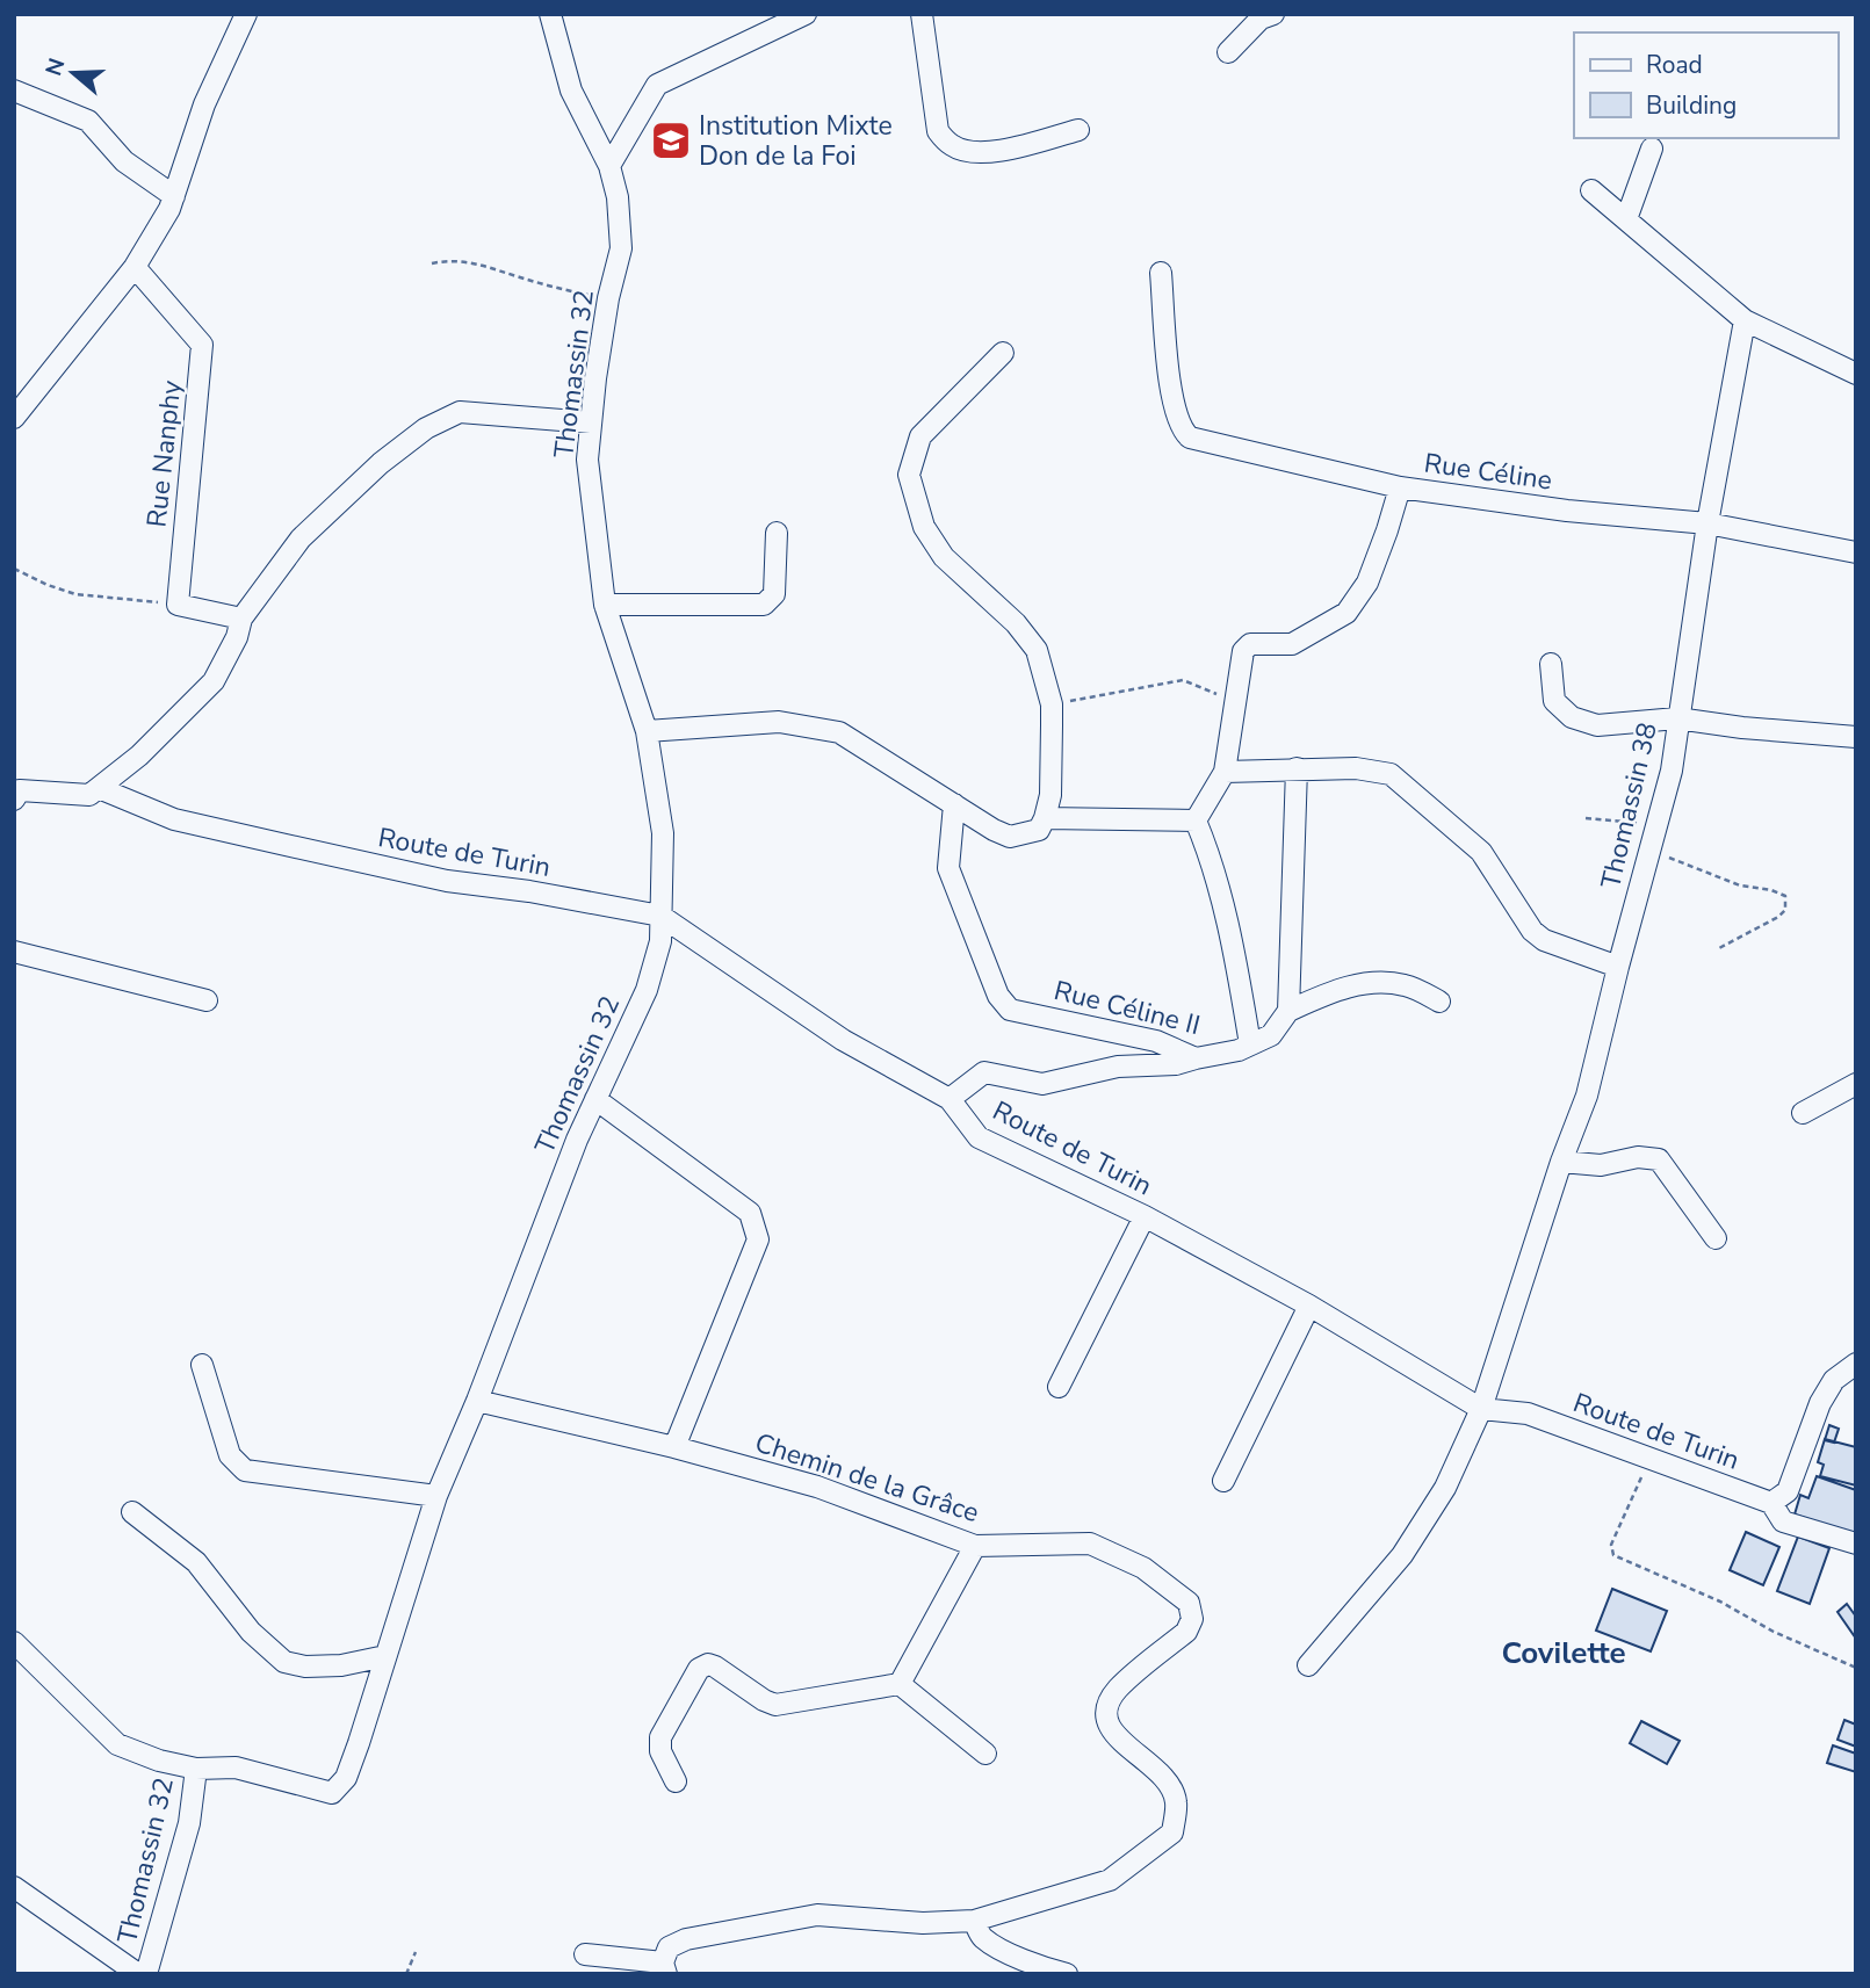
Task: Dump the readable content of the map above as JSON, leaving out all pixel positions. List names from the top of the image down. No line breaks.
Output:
{"streets":{"street":["Thomassin 32","Rue Nanphy","Rue Céline","Thomassin 38","Route de Turin","Rue Céline II","Chemin de la Grâce"]},"crossings":[["Thomassin 32","Route de Turin"],["Thomassin 32","Chemin de la Grâce"],["Rue Céline","Thomassin 38"],["Thomassin 38","Route de Turin"]],"districts":["Covilette"],"places":{"school or university":["Institution Mixte Don de la Foi"]},"legend":["Road","Building"],"north":"left"}
